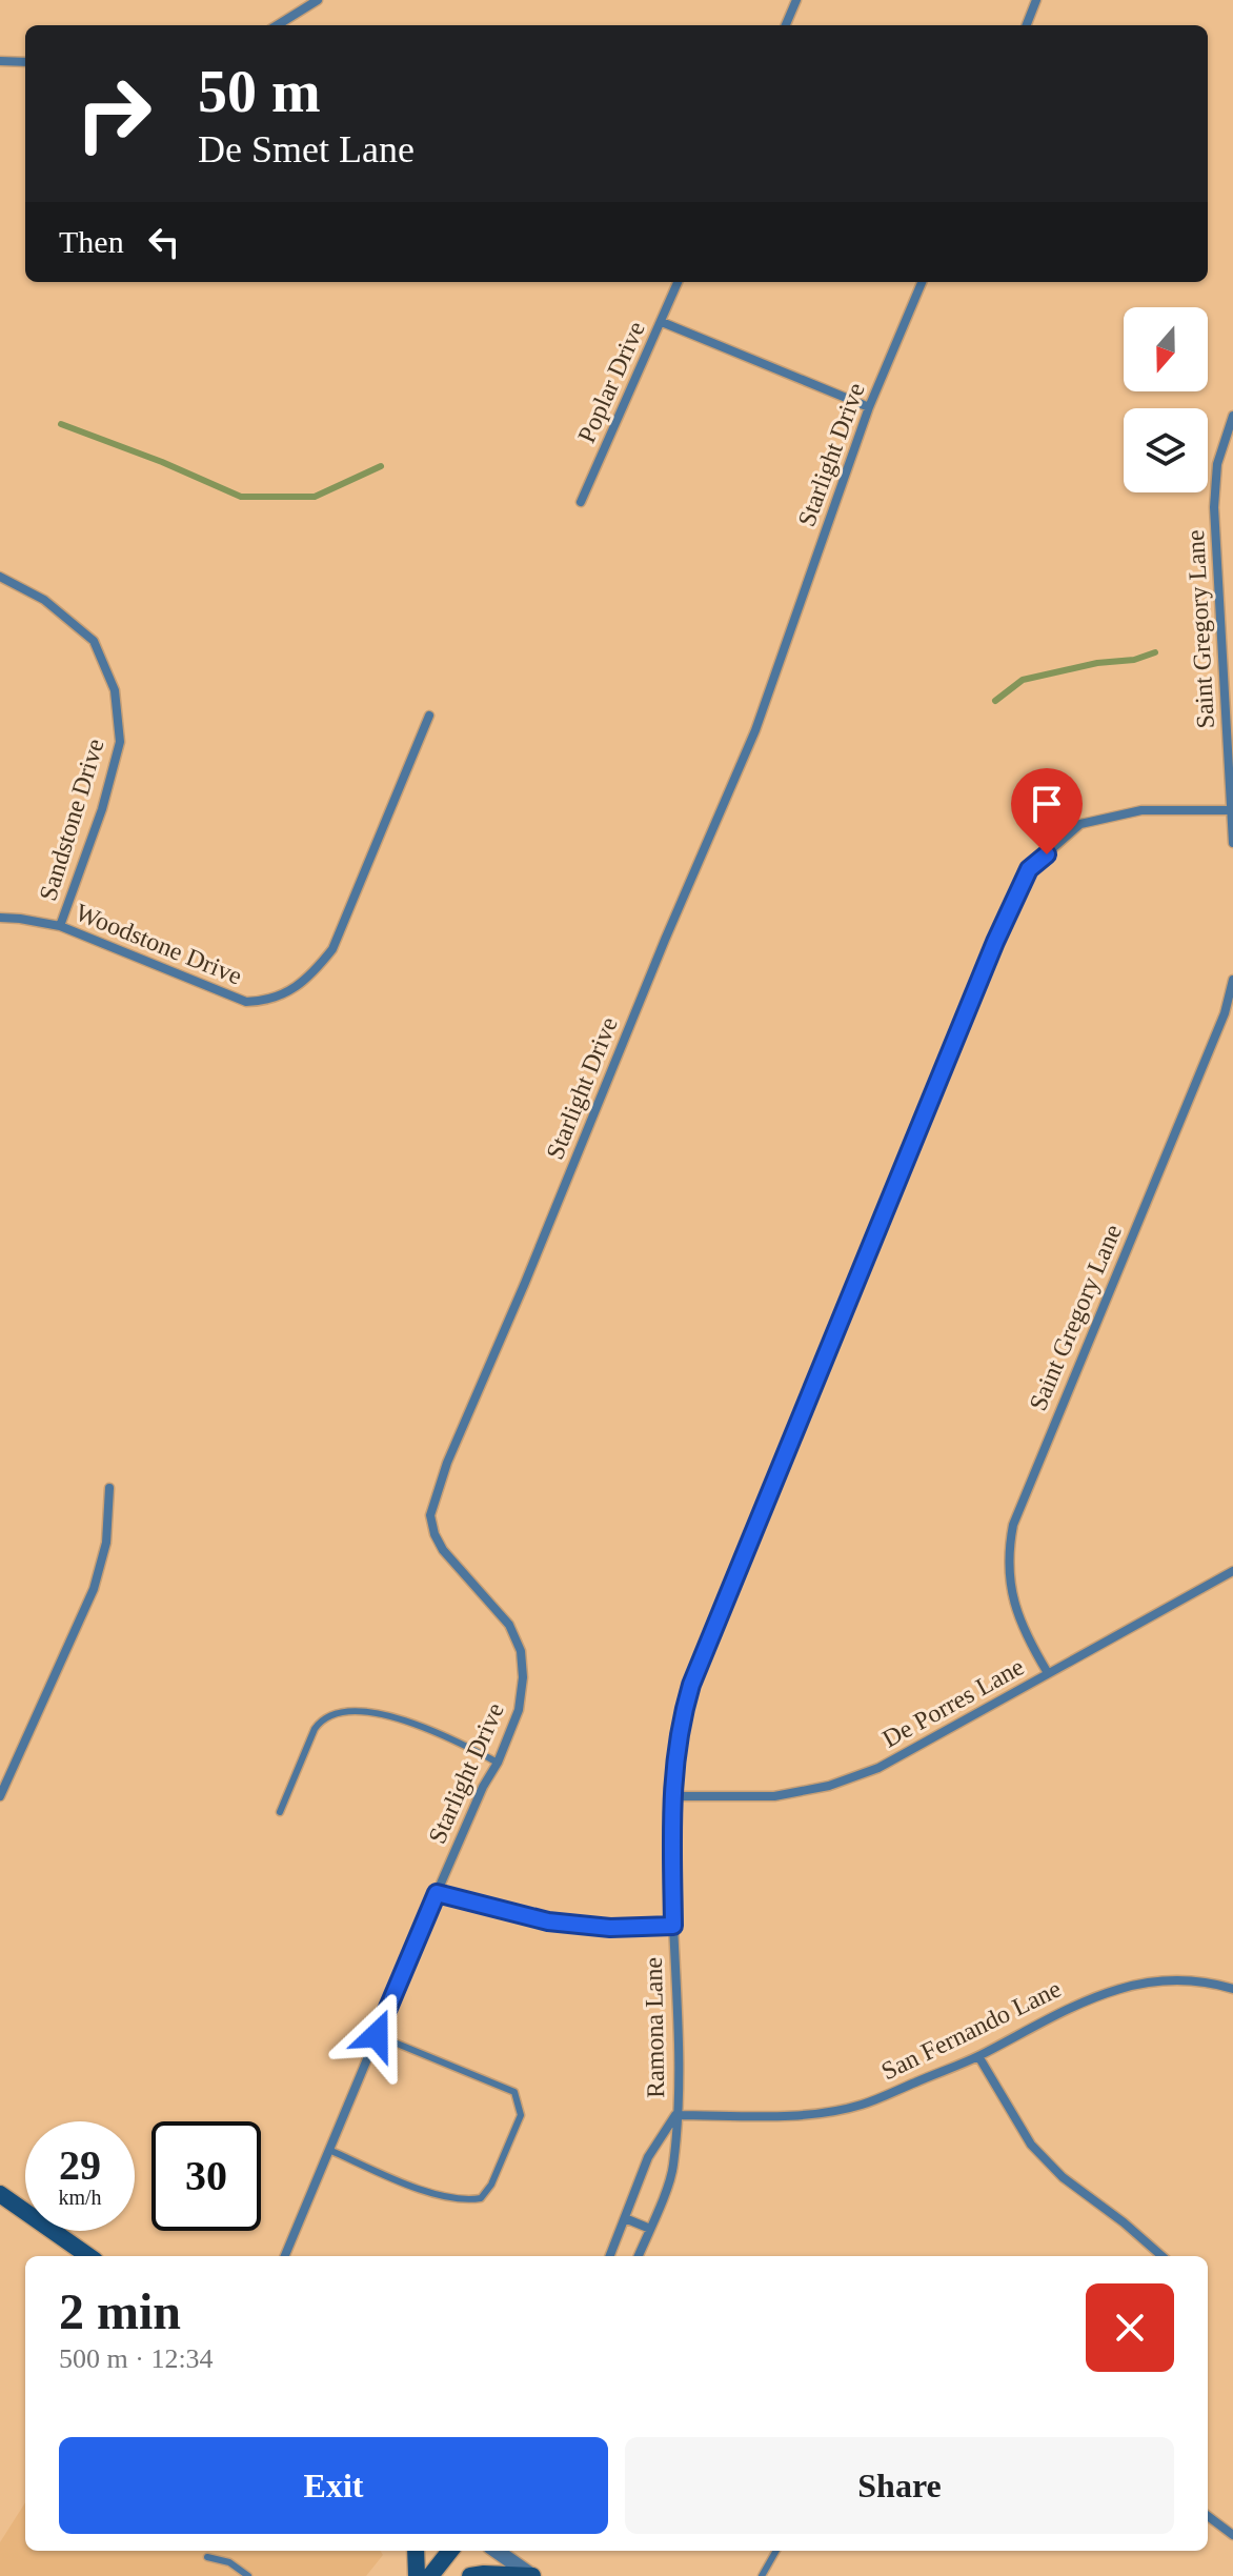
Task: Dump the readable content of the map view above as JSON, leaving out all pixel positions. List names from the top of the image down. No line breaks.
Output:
{"streets":{"street":["Poplar Drive","Starlight Drive","Saint Gregory Lane","Sandstone Drive","Woodstone Drive","De Porres Lane","Ramona Lane","San Fernando Lane"]},"crossings":[["Saint Gregory Lane","De Porres Lane"],["Saint Gregory Lane","Ramona Lane"],["Sandstone Drive","Woodstone Drive"],["De Porres Lane","Ramona Lane"],["Ramona Lane","San Fernando Lane"]],"north":"bottom","page":{"turn":["50 m","De Smet Lane"],"then":"Then","speed":"29 km/h","limit":"30","heading":["2 min","500 m · 12:34"],"buttons":["Exit","Share"]}}
